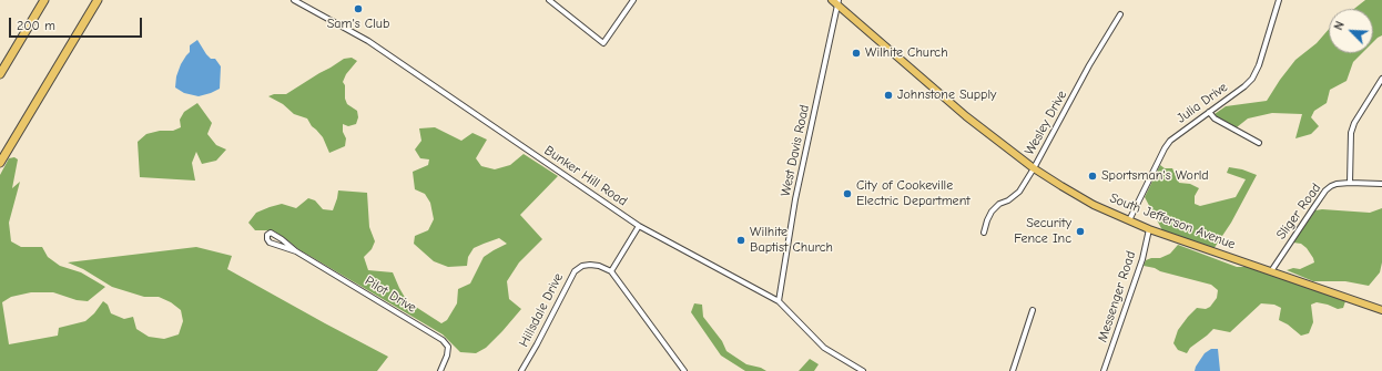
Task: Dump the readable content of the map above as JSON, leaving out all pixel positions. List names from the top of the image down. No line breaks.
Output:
{"streets":{"main road":["South Jefferson Avenue"],"street":["Julia Drive","Wesley Drive","West Davis Road","Bunker Hill Road","Sliger Road","Pilot Drive","Messenger Road","Hillsdale Drive"]},"crossings":[["Julia Drive","South Jefferson Avenue"],["Wesley Drive","South Jefferson Avenue"],["West Davis Road","Bunker Hill Road"],["West Davis Road","South Jefferson Avenue"],["Sliger Road","South Jefferson Avenue"],["South Jefferson Avenue","Messenger Road"]],"places":["Sam's Club","Wilhite Church","Johnstone Supply","Sportsman's World","City of Cookeville Electric Department","Security Fence Inc","Wilhite Baptist Church"],"scale_bar":"200 m","north":"top left"}
